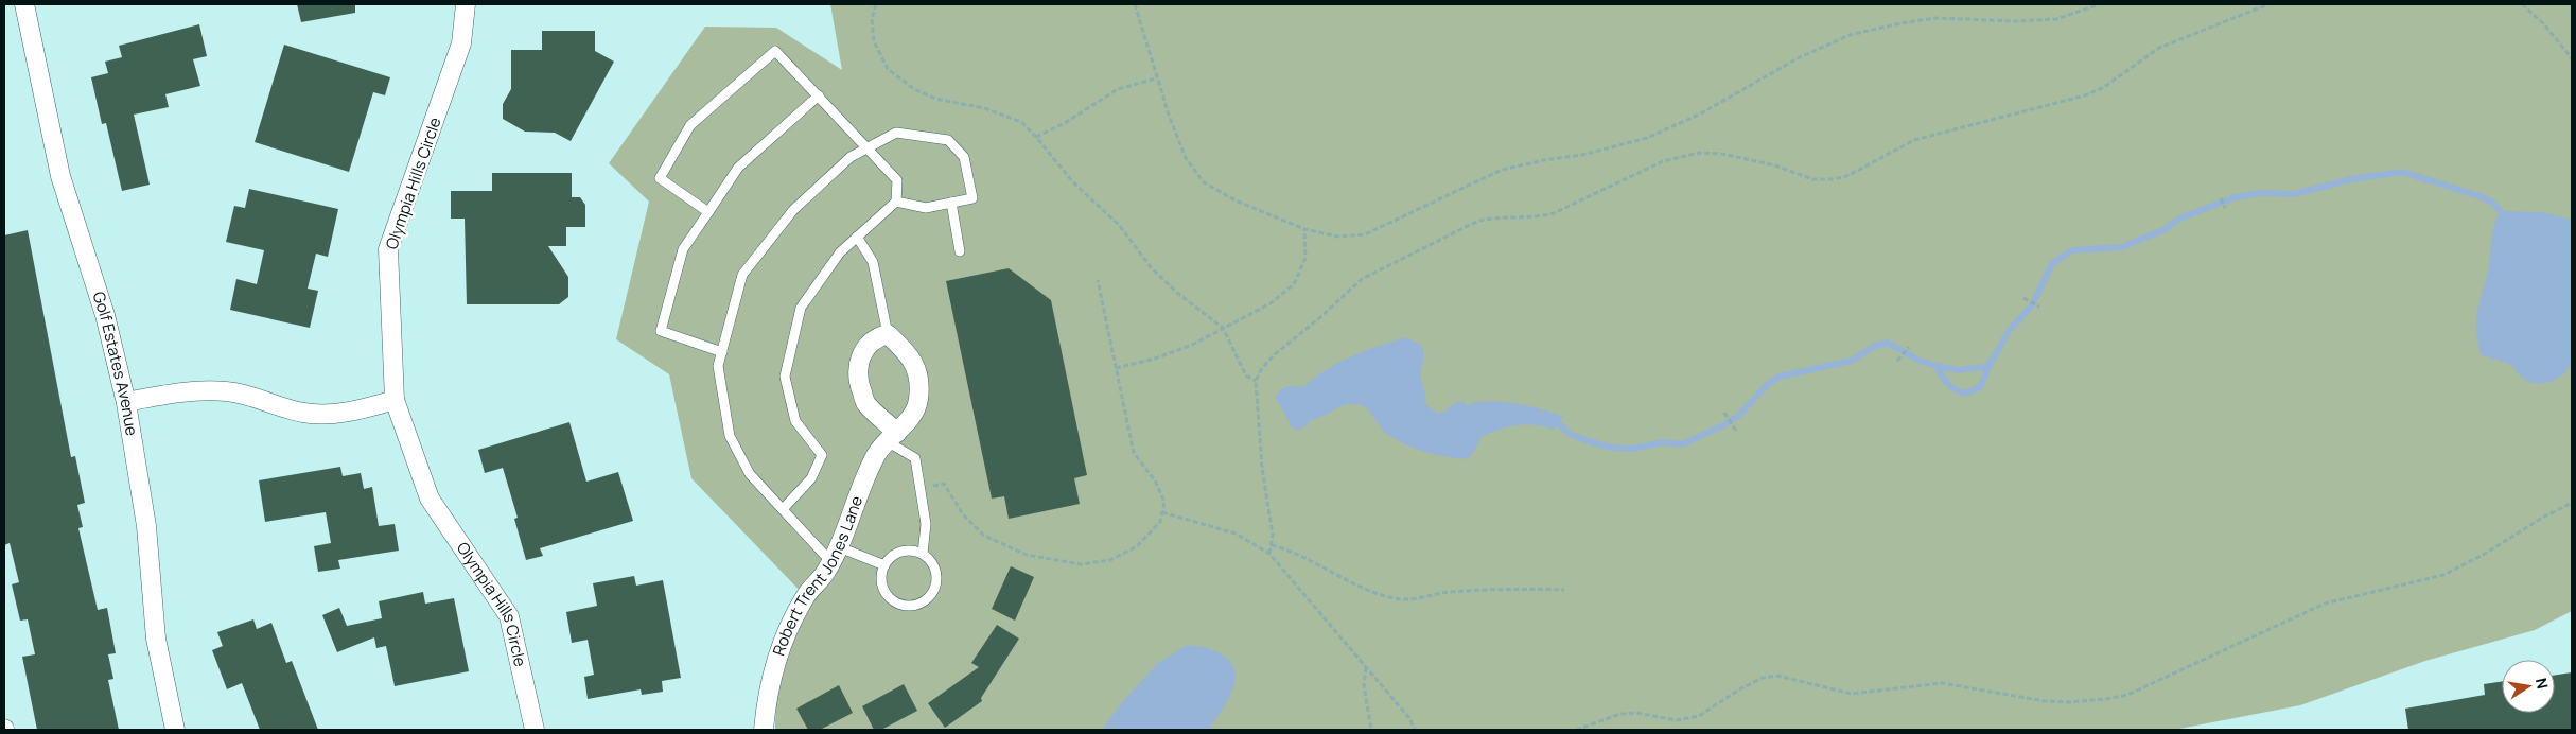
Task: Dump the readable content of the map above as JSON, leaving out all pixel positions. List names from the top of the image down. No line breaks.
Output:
{"streets":{"street":["Olympia Hills Circle","Golf Estates Avenue","Robert Trent Jones Lane"]},"north":"right"}
